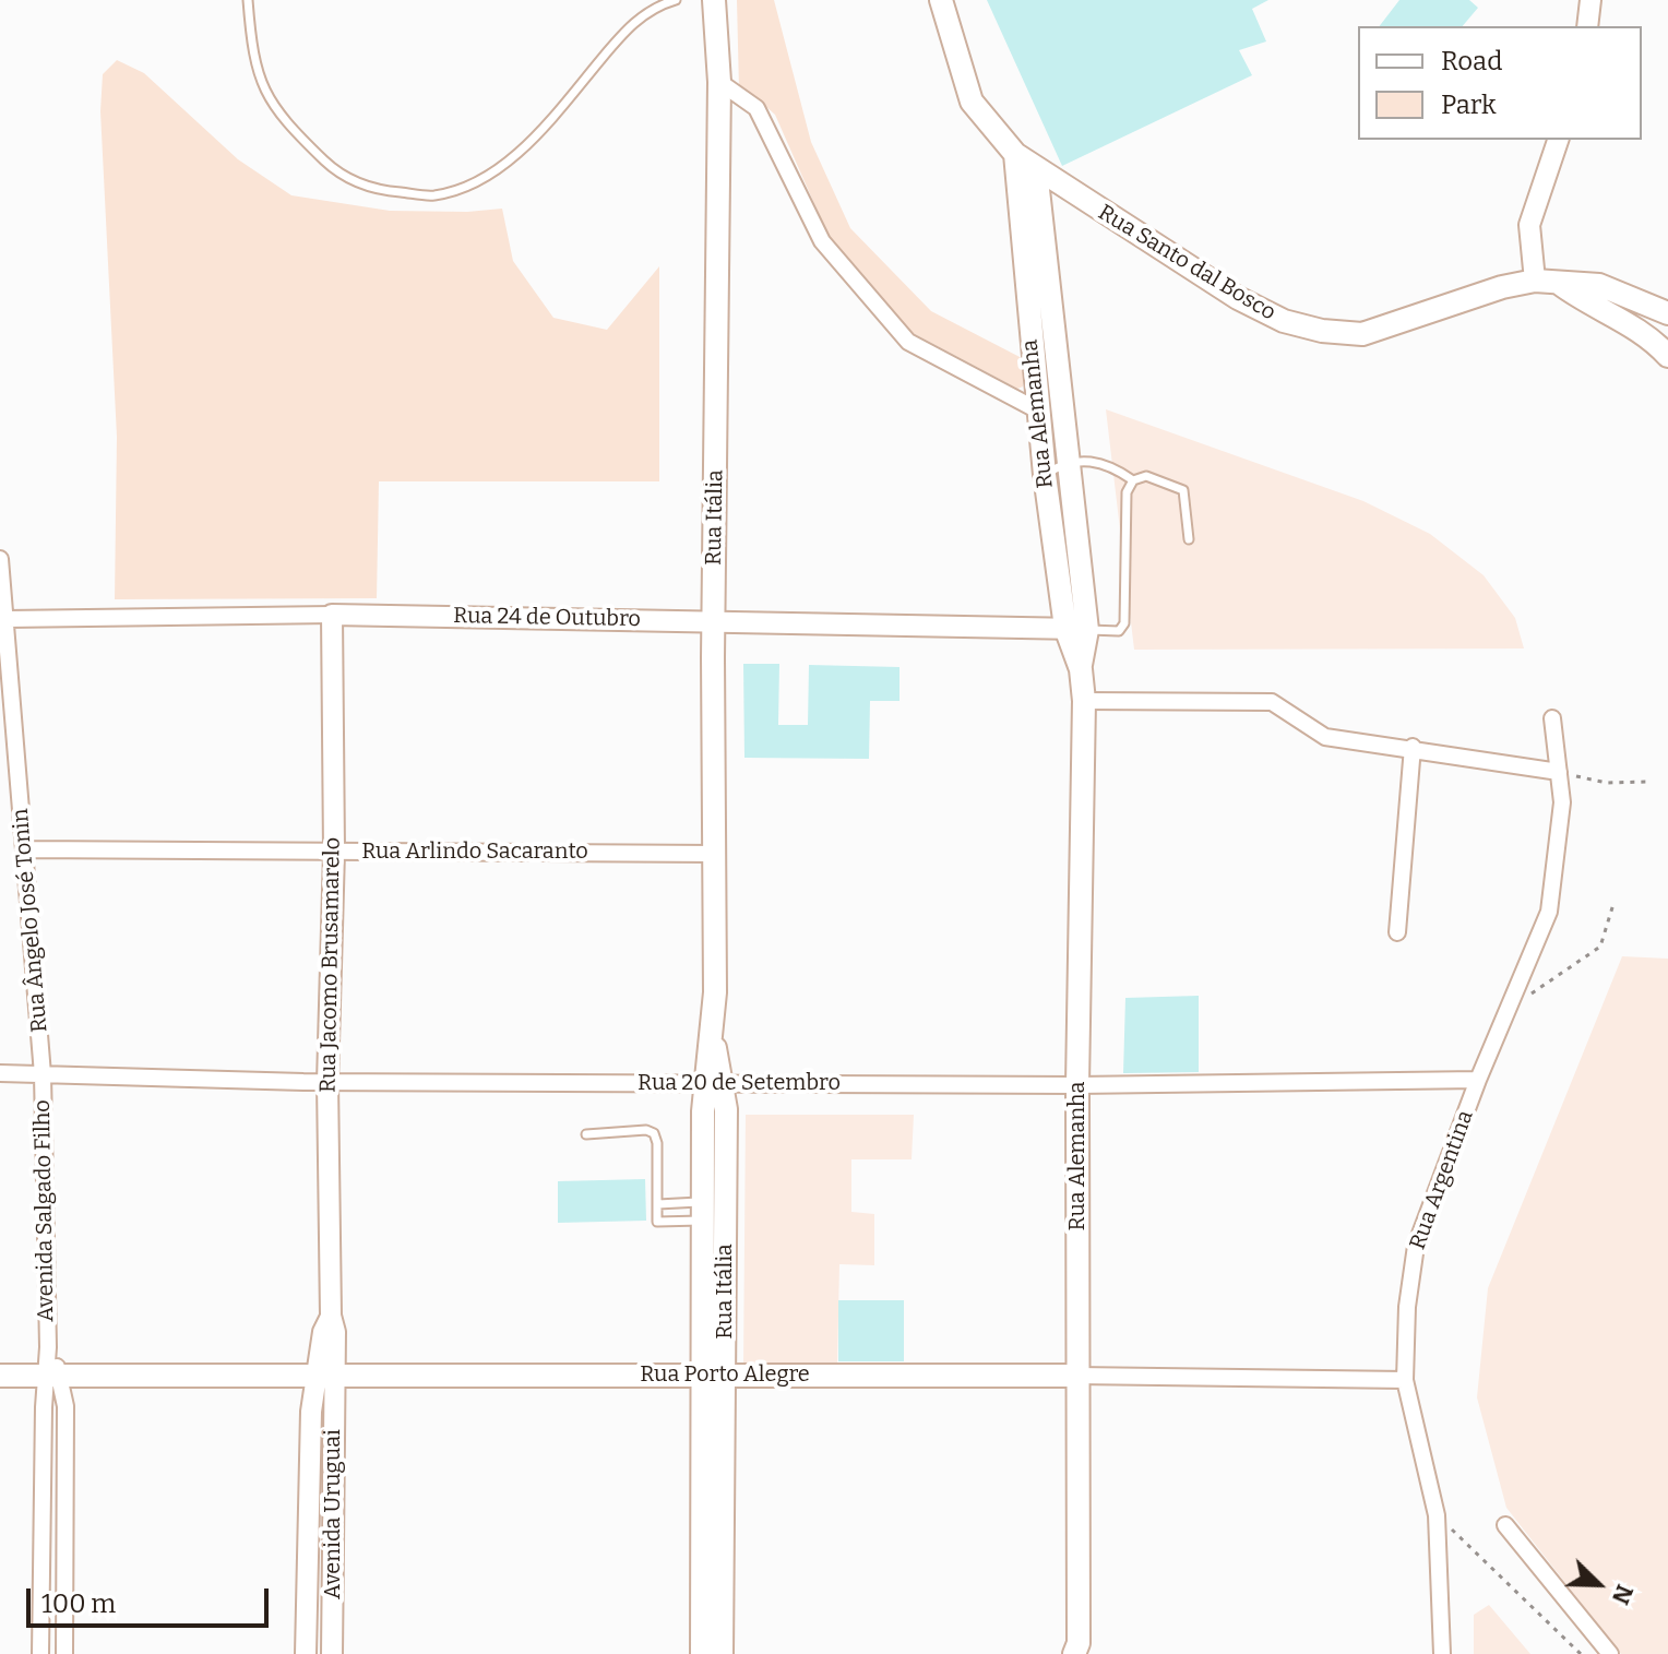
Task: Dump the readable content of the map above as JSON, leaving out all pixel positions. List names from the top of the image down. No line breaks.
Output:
{"streets":{"main road":["Rua Santo dal Bosco","Rua Alemanha","Rua Itália","Rua Porto Alegre"],"street":["Rua 24 de Outubro","Rua Arlindo Sacaranto","Rua Ângelo José Tonin","Rua Jacomo Brusamarelo","Rua 20 de Setembro","Rua Argentina","Avenida Salgado Filho","Avenida Uruguai"]},"crossings":[["Rua Santo dal Bosco","Rua Alemanha"],["Rua Alemanha","Rua 24 de Outubro"],["Rua Alemanha","Rua 20 de Setembro"],["Rua Alemanha","Rua Porto Alegre"],["Rua Itália","Rua 24 de Outubro"],["Rua Itália","Rua Arlindo Sacaranto"],["Rua Itália","Rua 20 de Setembro"],["Rua Itália","Rua Porto Alegre"],["Rua 24 de Outubro","Rua Ângelo José Tonin"],["Rua 24 de Outubro","Rua Jacomo Brusamarelo"],["Rua Arlindo Sacaranto","Rua Ângelo José Tonin"],["Rua Arlindo Sacaranto","Rua Jacomo Brusamarelo"],["Rua Ângelo José Tonin","Rua 20 de Setembro"],["Rua Ângelo José Tonin","Avenida Salgado Filho"],["Rua Jacomo Brusamarelo","Rua 20 de Setembro"],["Rua Jacomo Brusamarelo","Rua Porto Alegre"],["Rua Jacomo Brusamarelo","Avenida Uruguai"],["Rua 20 de Setembro","Rua Argentina"],["Rua 20 de Setembro","Avenida Salgado Filho"],["Rua Argentina","Rua Porto Alegre"],["Avenida Salgado Filho","Rua Porto Alegre"],["Rua Porto Alegre","Avenida Uruguai"]],"legend":["Road","Park"],"scale_bar":"100 m","north":"bottom right"}
